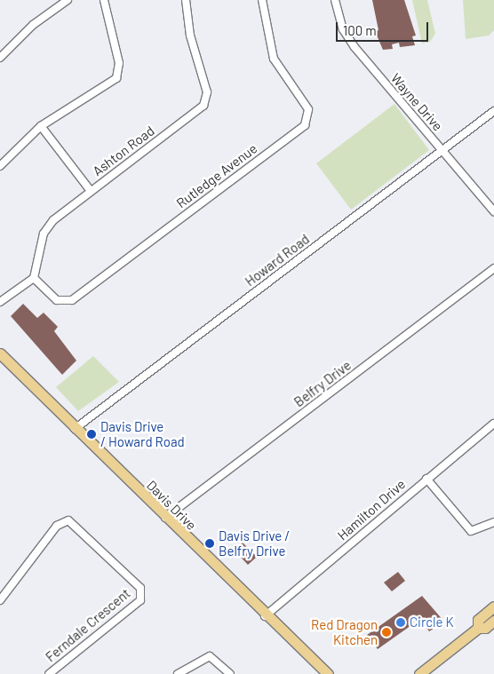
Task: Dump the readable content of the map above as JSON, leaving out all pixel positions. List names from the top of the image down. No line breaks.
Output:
{"streets":{"main road":["Davis Drive"],"street":["Wayne Drive","Ashton Road","Rutledge Avenue","Howard Road","Belfry Drive","Hamilton Drive","Ferndale Crescent"]},"crossings":[["Wayne Drive","Howard Road"],["Ashton Road","Rutledge Avenue"],["Howard Road","Davis Drive"],["Belfry Drive","Davis Drive"],["Davis Drive","Hamilton Drive"]],"places":["Davis Drive / Howard Road","Davis Drive / Belfry Drive","Circle K","Red Dragon Kitchen"],"scale_bar":"100 m"}
